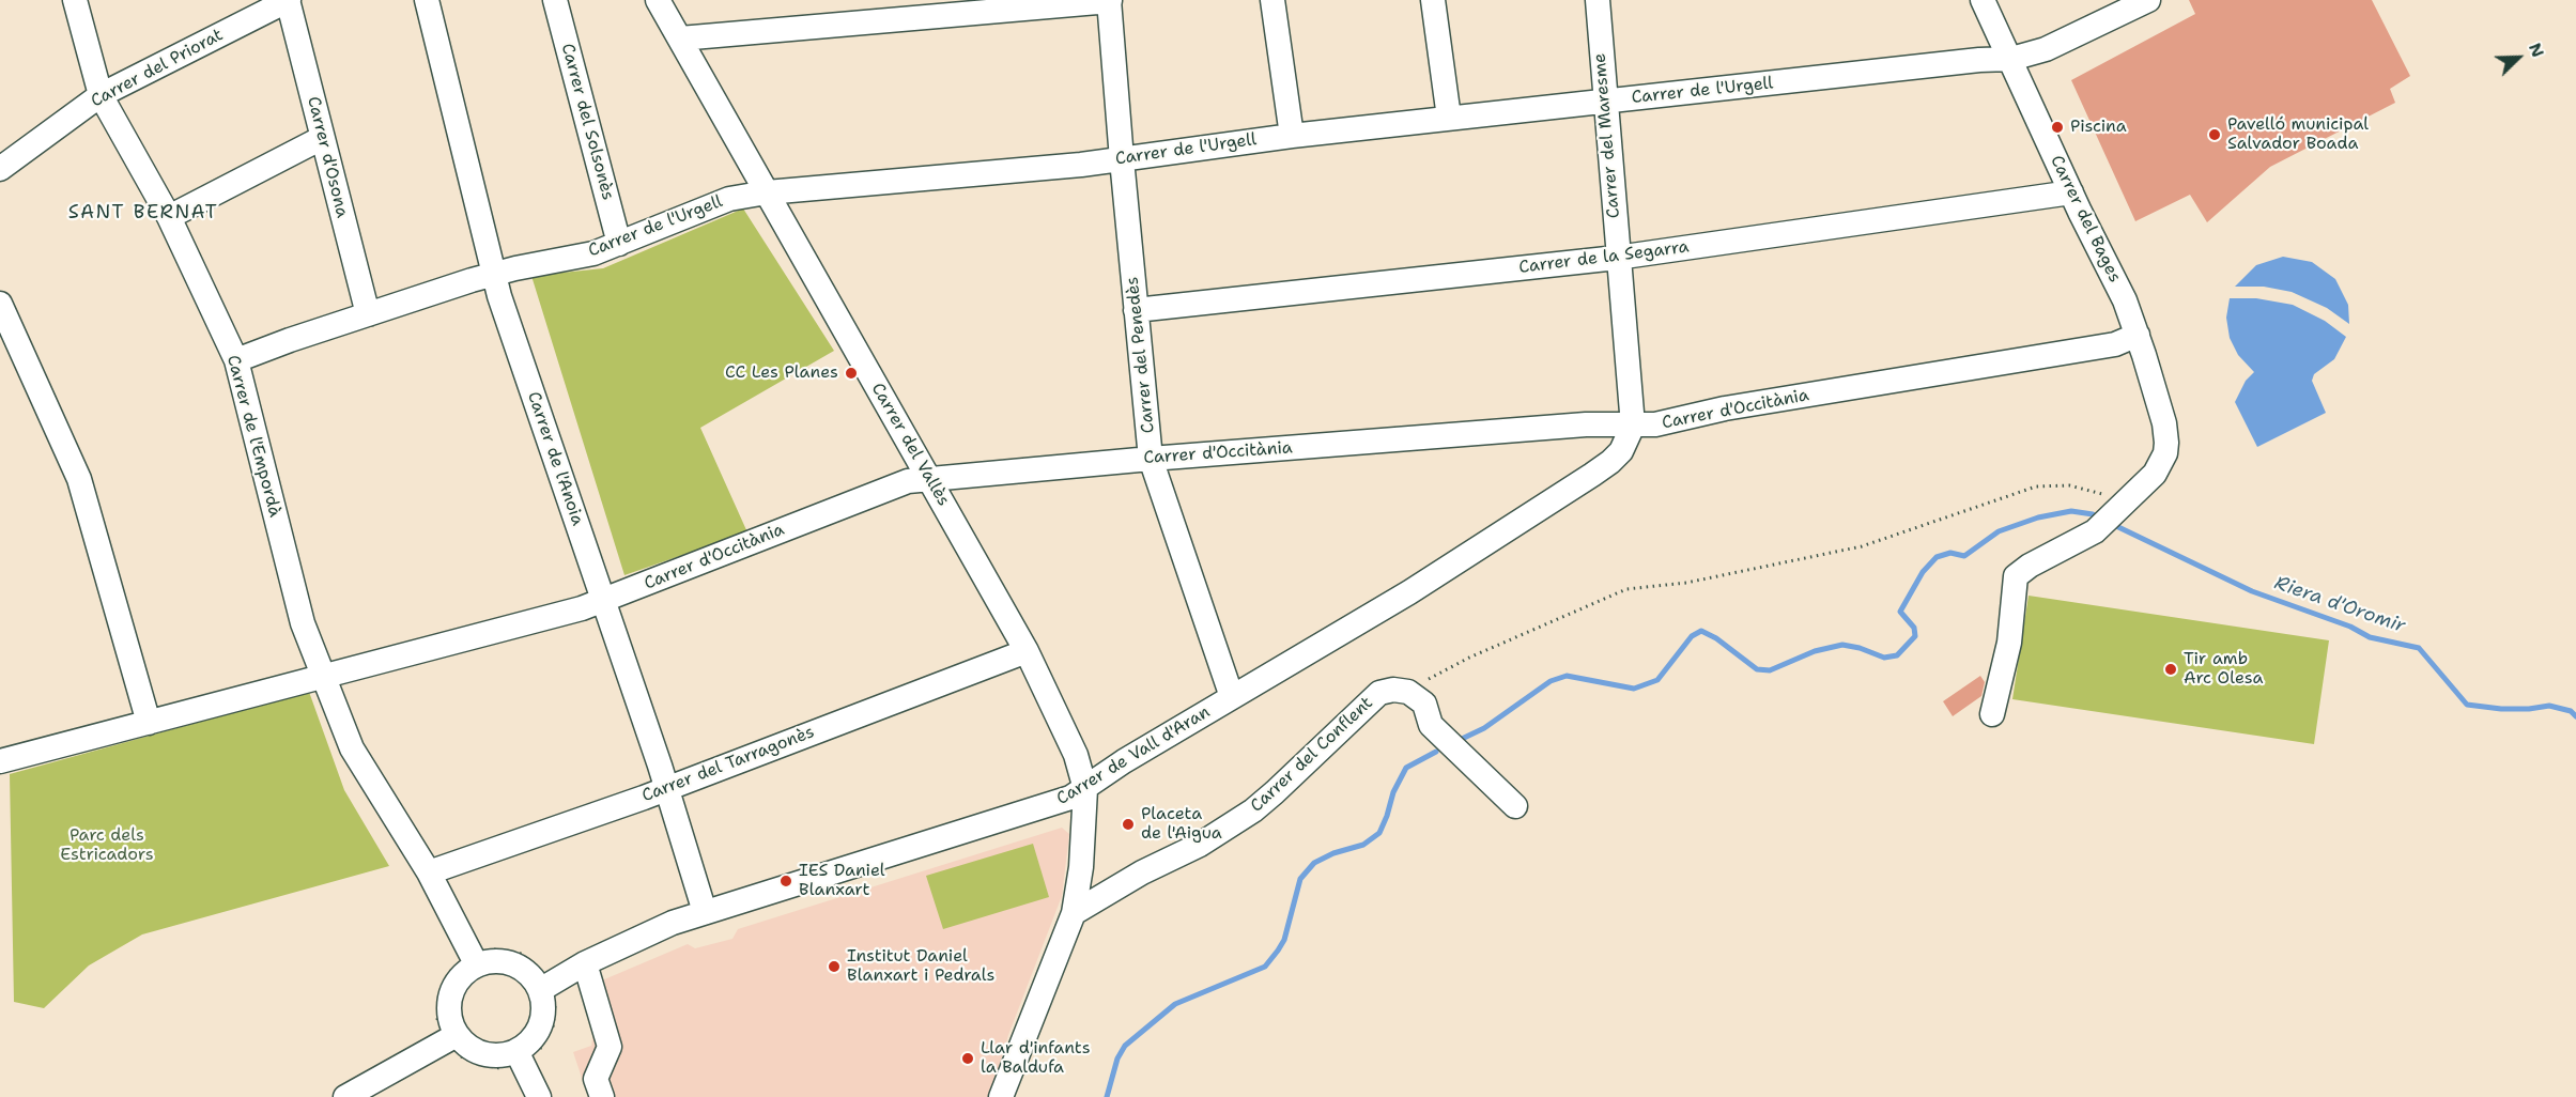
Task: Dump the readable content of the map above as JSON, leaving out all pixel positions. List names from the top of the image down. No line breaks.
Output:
{"streets":{"street":["Carrer del Priorat","Carrer de l'Urgell","Carrer del Solsonès","Carrer del Maresme","Carrer d'Osona","Carrer del Bages","Carrer de la Segarra","Carrer del Penedès","Carrer d'Occitània","Carrer de l'Empordà","Carrer del Vallès","Carrer de l'Anoia","Carrer del Conflent","Carrer de Vall d'Aran","Carrer del Tarragonès"]},"crossings":[["Carrer del Priorat","Carrer d'Osona"],["Carrer del Priorat","Carrer de l'Empordà"],["Carrer de l'Urgell","Carrer del Solsonès"],["Carrer de l'Urgell","Carrer del Maresme"],["Carrer de l'Urgell","Carrer d'Osona"],["Carrer de l'Urgell","Carrer del Bages"],["Carrer de l'Urgell","Carrer del Penedès"],["Carrer de l'Urgell","Carrer de l'Empordà"],["Carrer de l'Urgell","Carrer del Vallès"],["Carrer de l'Urgell","Carrer de l'Anoia"],["Carrer del Maresme","Carrer de la Segarra"],["Carrer del Maresme","Carrer d'Occitània"],["Carrer del Maresme","Carrer de Vall d'Aran"],["Carrer del Bages","Carrer de la Segarra"],["Carrer del Bages","Carrer d'Occitània"],["Carrer de la Segarra","Carrer del Penedès"],["Carrer del Penedès","Carrer d'Occitània"],["Carrer del Penedès","Carrer de Vall d'Aran"],["Carrer d'Occitània","Carrer de l'Empordà"],["Carrer d'Occitània","Carrer del Vallès"],["Carrer d'Occitània","Carrer de l'Anoia"],["Carrer d'Occitània","Carrer de Vall d'Aran"],["Carrer de l'Empordà","Carrer de Vall d'Aran"],["Carrer de l'Empordà","Carrer del Tarragonès"],["Carrer del Vallès","Carrer del Conflent"],["Carrer del Vallès","Carrer de Vall d'Aran"],["Carrer del Vallès","Carrer del Tarragonès"],["Carrer de l'Anoia","Carrer de Vall d'Aran"],["Carrer de l'Anoia","Carrer del Tarragonès"]],"districts":["SANT BERNAT"],"water":["Riera d'Oromir"],"parks":["Parc dels Estricadors"],"places":["Piscina","Pavelló municipal Salvador Boada","CC Les Planes","Tir amb Arc Olesa","Placeta de l'Aigua","IES Daniel Blanxart","Institut Daniel Blanxart i Pedrals","Llar d'infants la Baldufa"],"north":"top right"}
